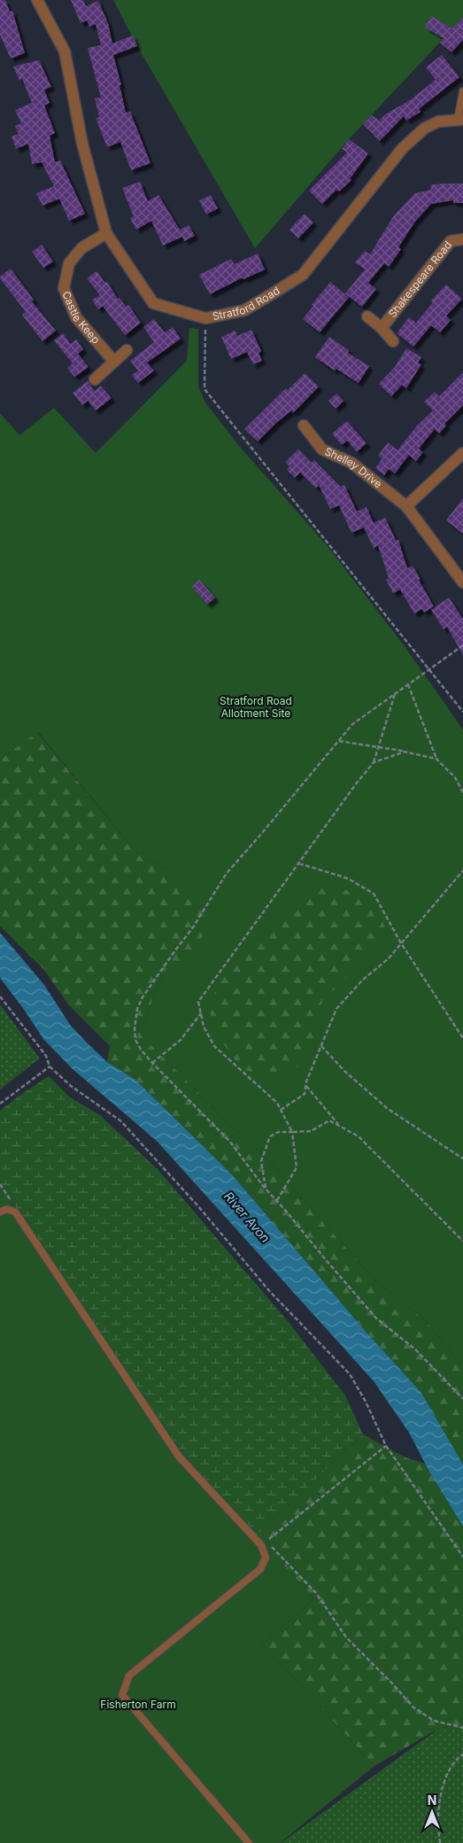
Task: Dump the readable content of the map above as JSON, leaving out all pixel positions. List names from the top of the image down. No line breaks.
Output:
{"streets":{"street":["Shakespeare Road","Stratford Road","Castle Keep","Shelley Drive"]},"crossings":[["Stratford Road","Castle Keep"]],"water":["River Avon"],"parks":["Stratford Road Allotment Site","Fisherton Farm"],"north":"top"}
